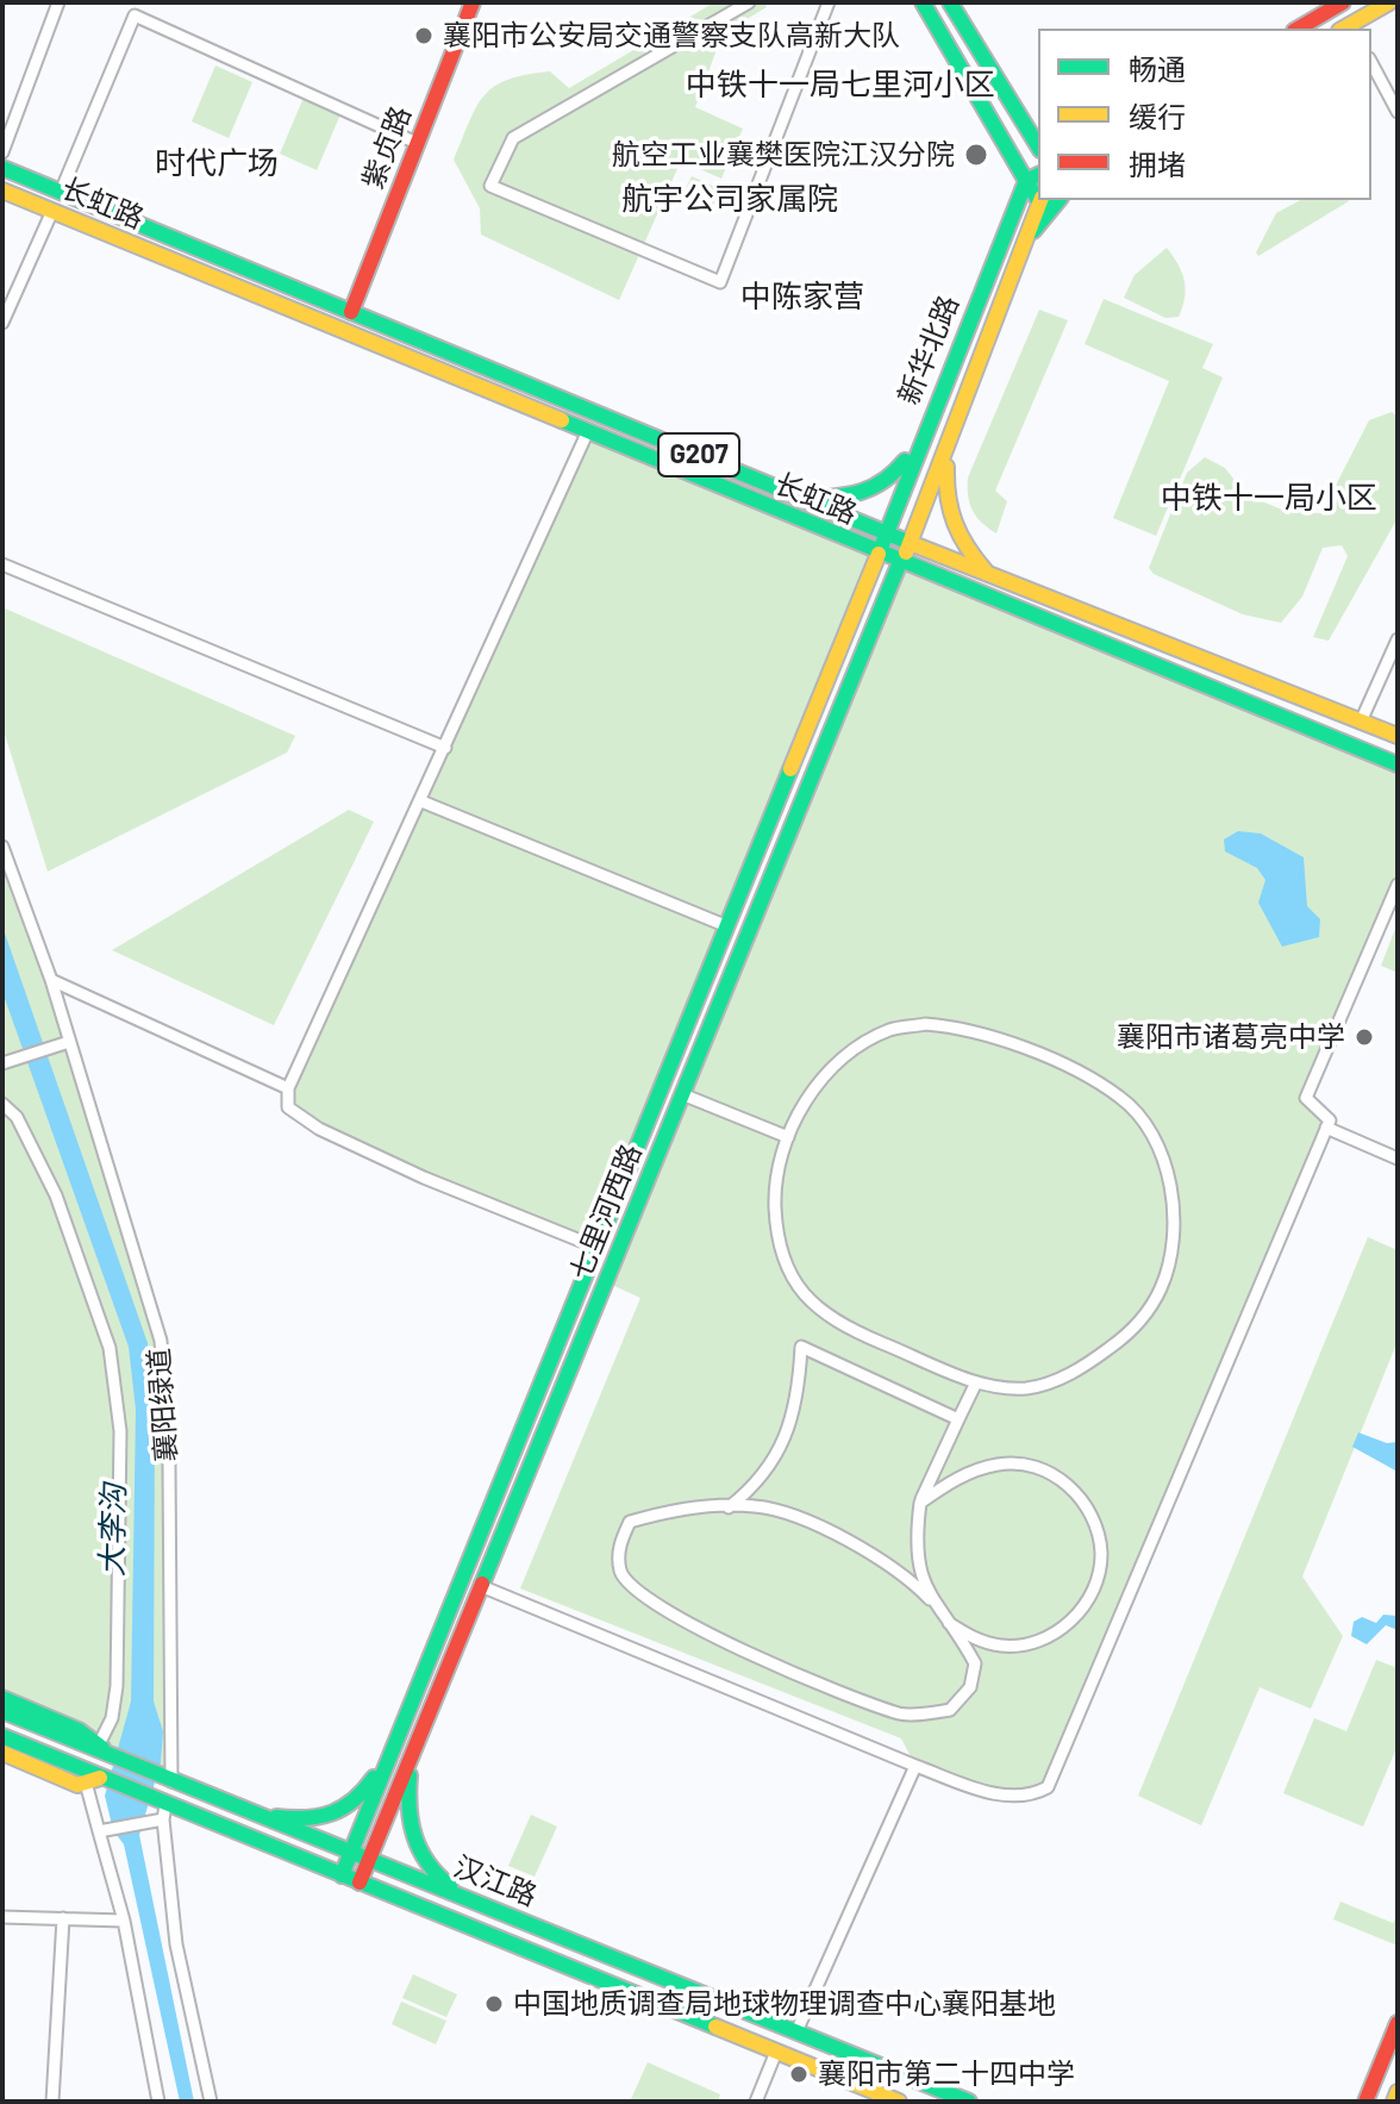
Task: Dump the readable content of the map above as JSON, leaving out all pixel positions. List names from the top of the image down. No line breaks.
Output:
{"streets":{"main road":["紫贞路","长虹路","新华北路","G207","七里河西路","汉江路"],"street":["襄阳绿道"]},"crossings":[["紫贞路","长虹路"],["长虹路","新华北路"],["长虹路","七里河西路"],["新华北路","七里河西路"],["七里河西路","汉江路"],["襄阳绿道","汉江路"]],"districts":["中铁十一局七里河小区","时代广场","航宇公司家属院","中陈家营","中铁十一局小区"],"water":["大李沟"],"places":["襄阳市公安局交通警察支队高新大队","航空工业襄樊医院江汉分院","襄阳市诸葛亮中学","中国地质调查局地球物理调查中心襄阳基地","襄阳市第二十四中学"],"legend":["畅通","缓行","拥堵"]}
